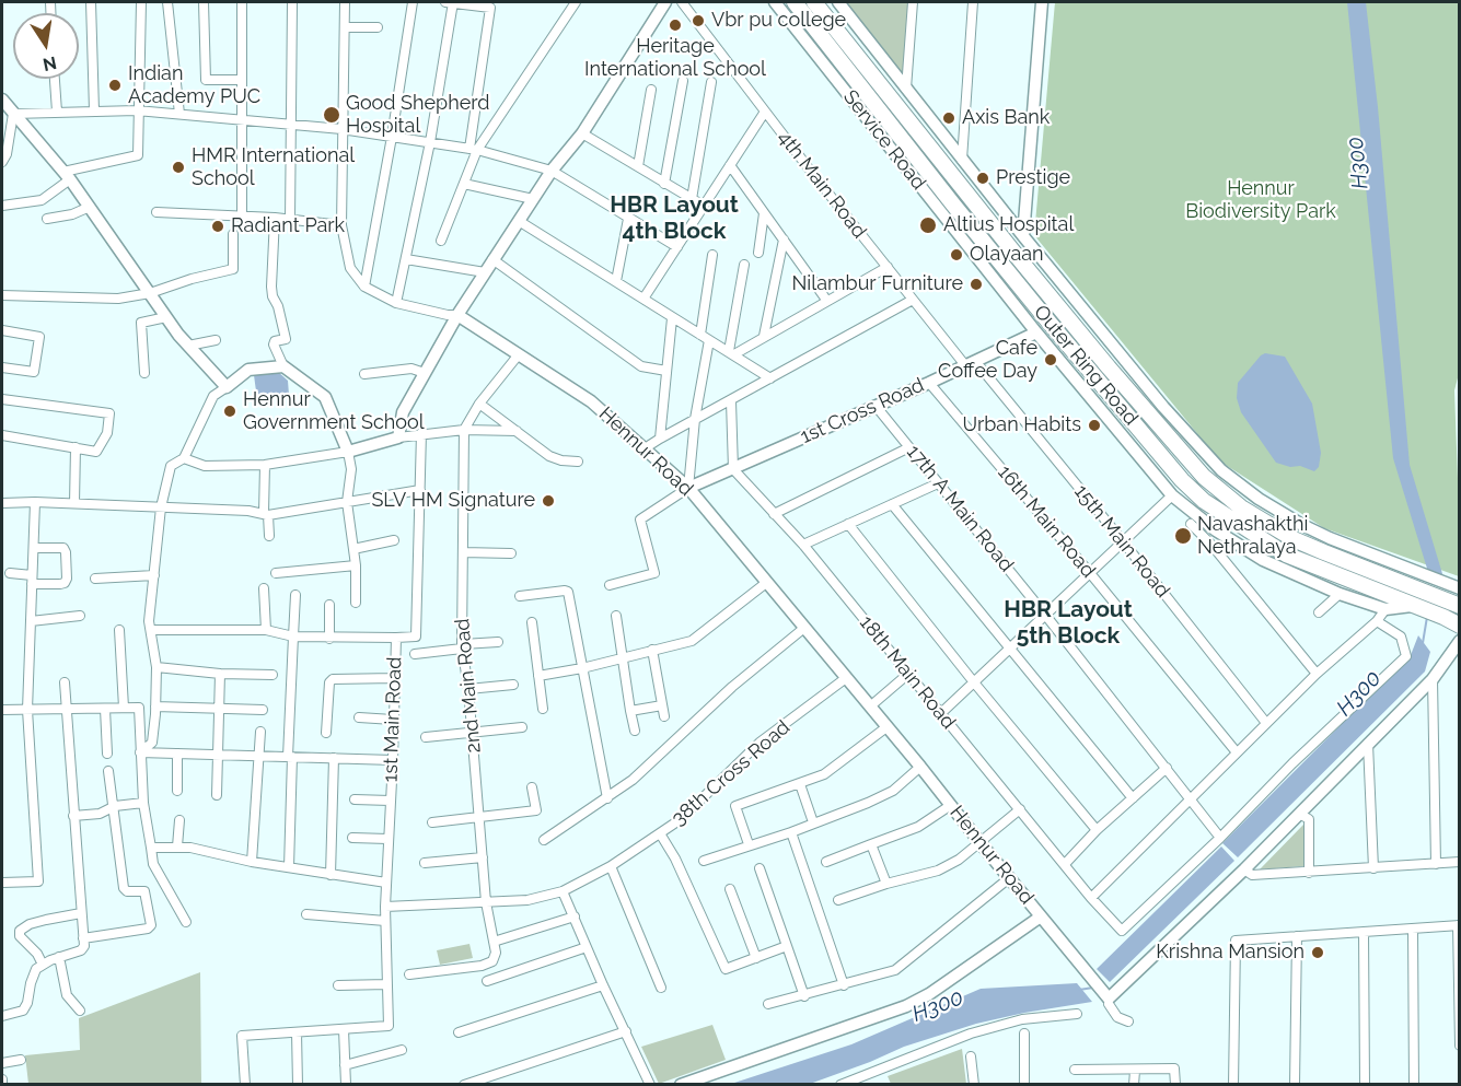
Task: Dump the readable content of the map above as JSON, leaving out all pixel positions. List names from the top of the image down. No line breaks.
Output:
{"streets":{"highway":["Outer Ring Road"],"street":["Service Road","4th Main Road","1st Cross Road","Hennur Road","17th A Main Road","16th Main Road","15th Main Road","18th Main Road","2nd Main Road","1st Main Road","38th Cross Road"]},"crossings":[["Service Road","Outer Ring Road"],["Service Road","1st Cross Road"],["4th Main Road","1st Cross Road"],["4th Main Road","15th Main Road"],["1st Cross Road","Hennur Road"],["1st Cross Road","17th A Main Road"],["1st Cross Road","16th Main Road"],["1st Cross Road","15th Main Road"],["1st Cross Road","18th Main Road"],["Hennur Road","38th Cross Road"],["17th A Main Road","18th Main Road"],["2nd Main Road","38th Cross Road"],["1st Main Road","38th Cross Road"]],"districts":["HBR Layout 4th Block","HBR Layout 5th Block"],"water":["H300"],"parks":["Hennur Biodiversity Park"],"places":["Vbr pu college","Heritage International School","Indian Academy PUC","Good Shepherd Hospital","Axis Bank","HMR International School","Prestige","Altius Hospital","Radiant Park","Olayaan","Nilambur Furniture","Cafe Coffee Day","Hennur Government School","Urban Habits","SLV HM Signature","Navashakthi Nethralaya","Krishna Mansion"],"north":"bottom"}
